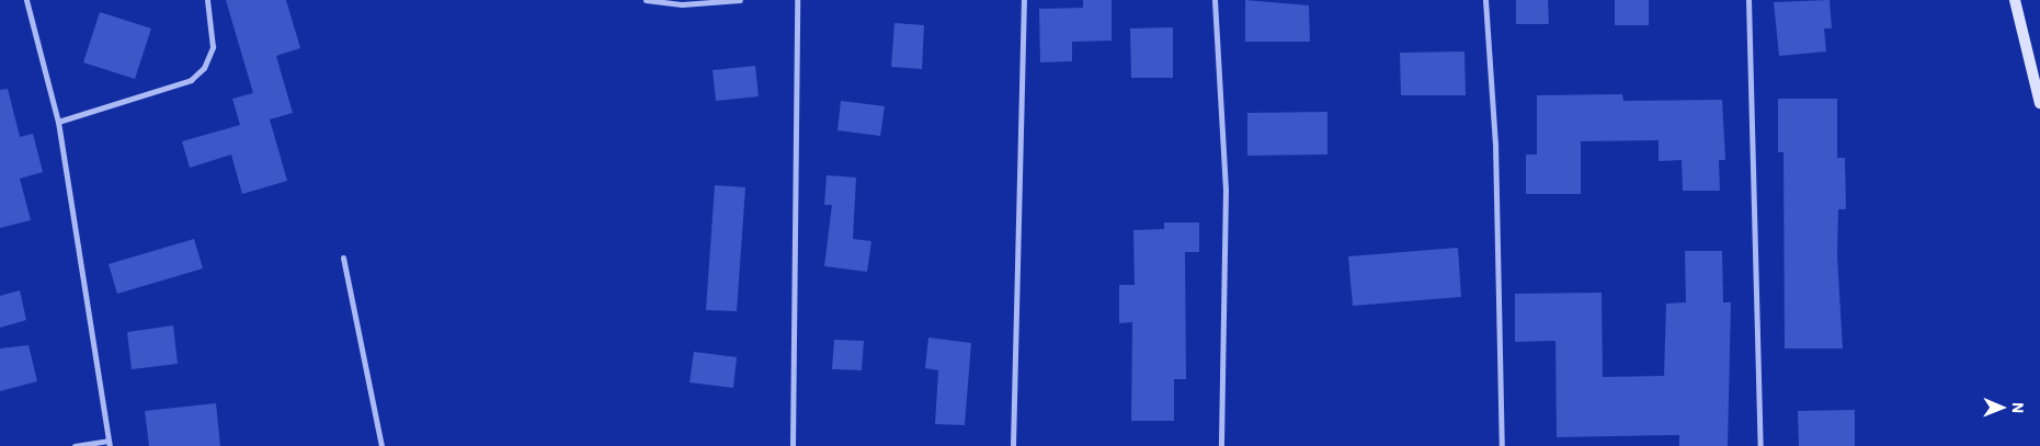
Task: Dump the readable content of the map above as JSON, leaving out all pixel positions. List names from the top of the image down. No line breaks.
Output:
{"north":"right"}
